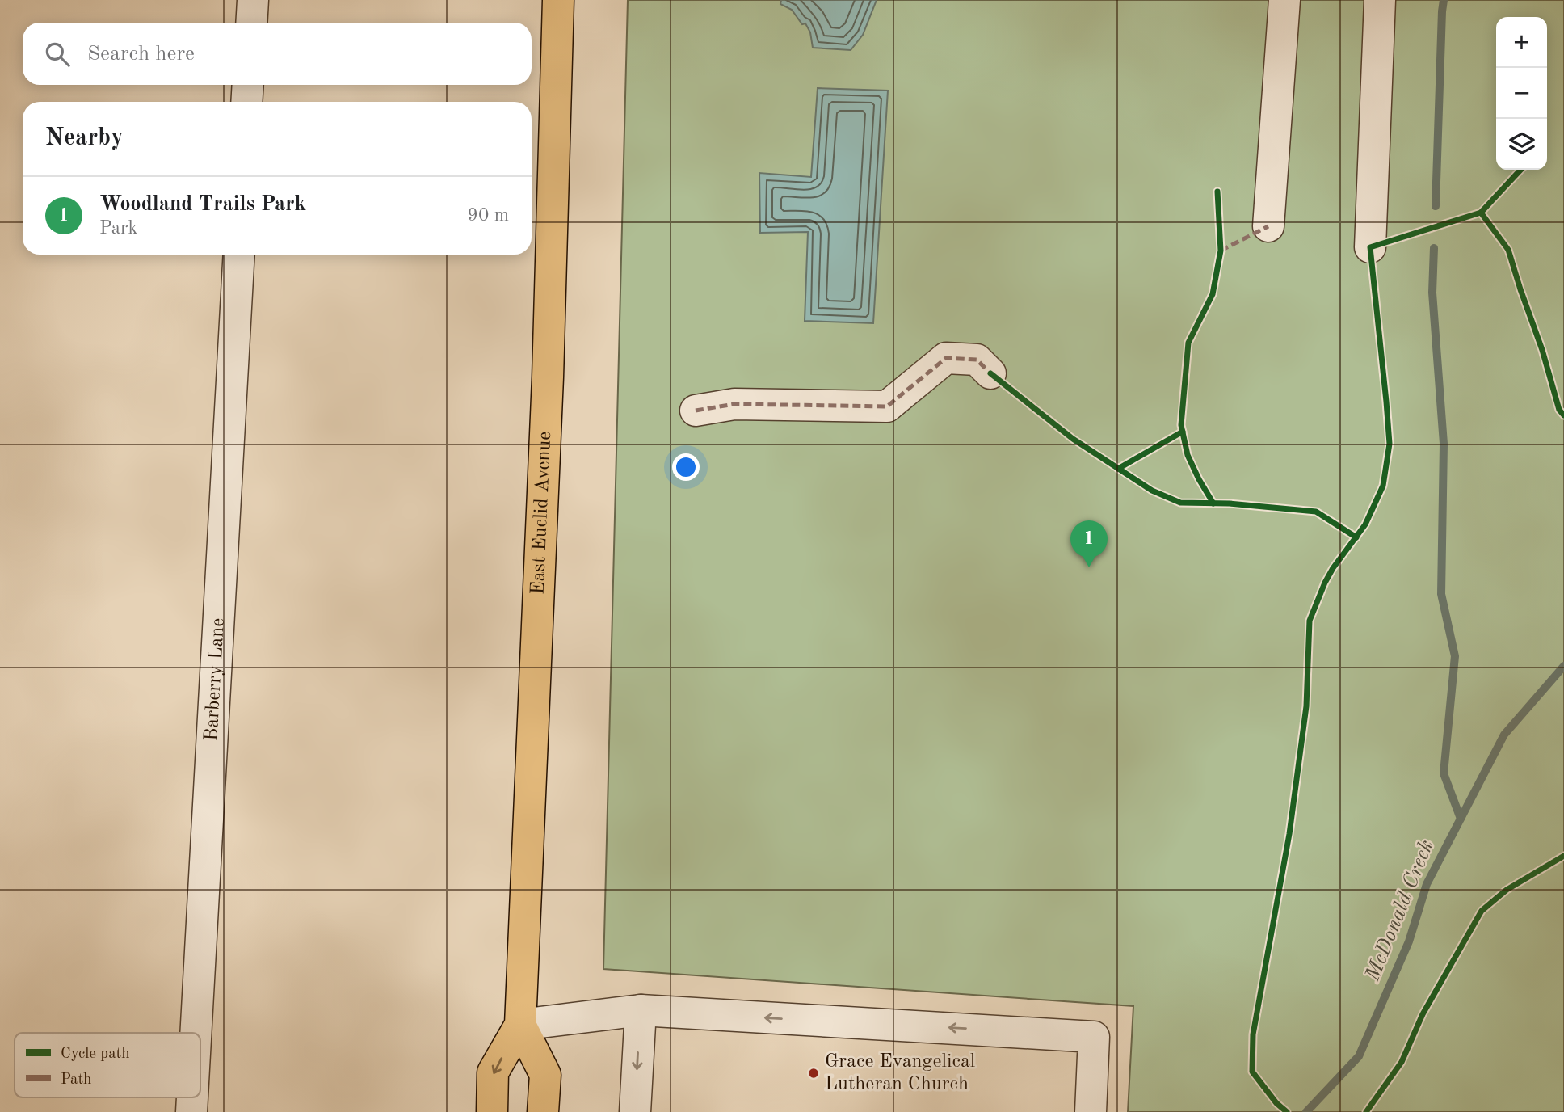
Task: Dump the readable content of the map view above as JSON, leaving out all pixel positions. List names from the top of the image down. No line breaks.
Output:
{"streets":{"main road":["East Euclid Avenue"],"street":["Barberry Lane"]},"water":["McDonald Creek"],"places":["Grace Evangelical Lutheran Church"],"legend":["Cycle path","Path"],"page":{"map_buttons":["+","−"],"search":"Search here","heading":"Nearby","list":[{"mark":"1","name":"Woodland Trails Park","note":"Park","value":"90 m"}],"pins":"1"}}
